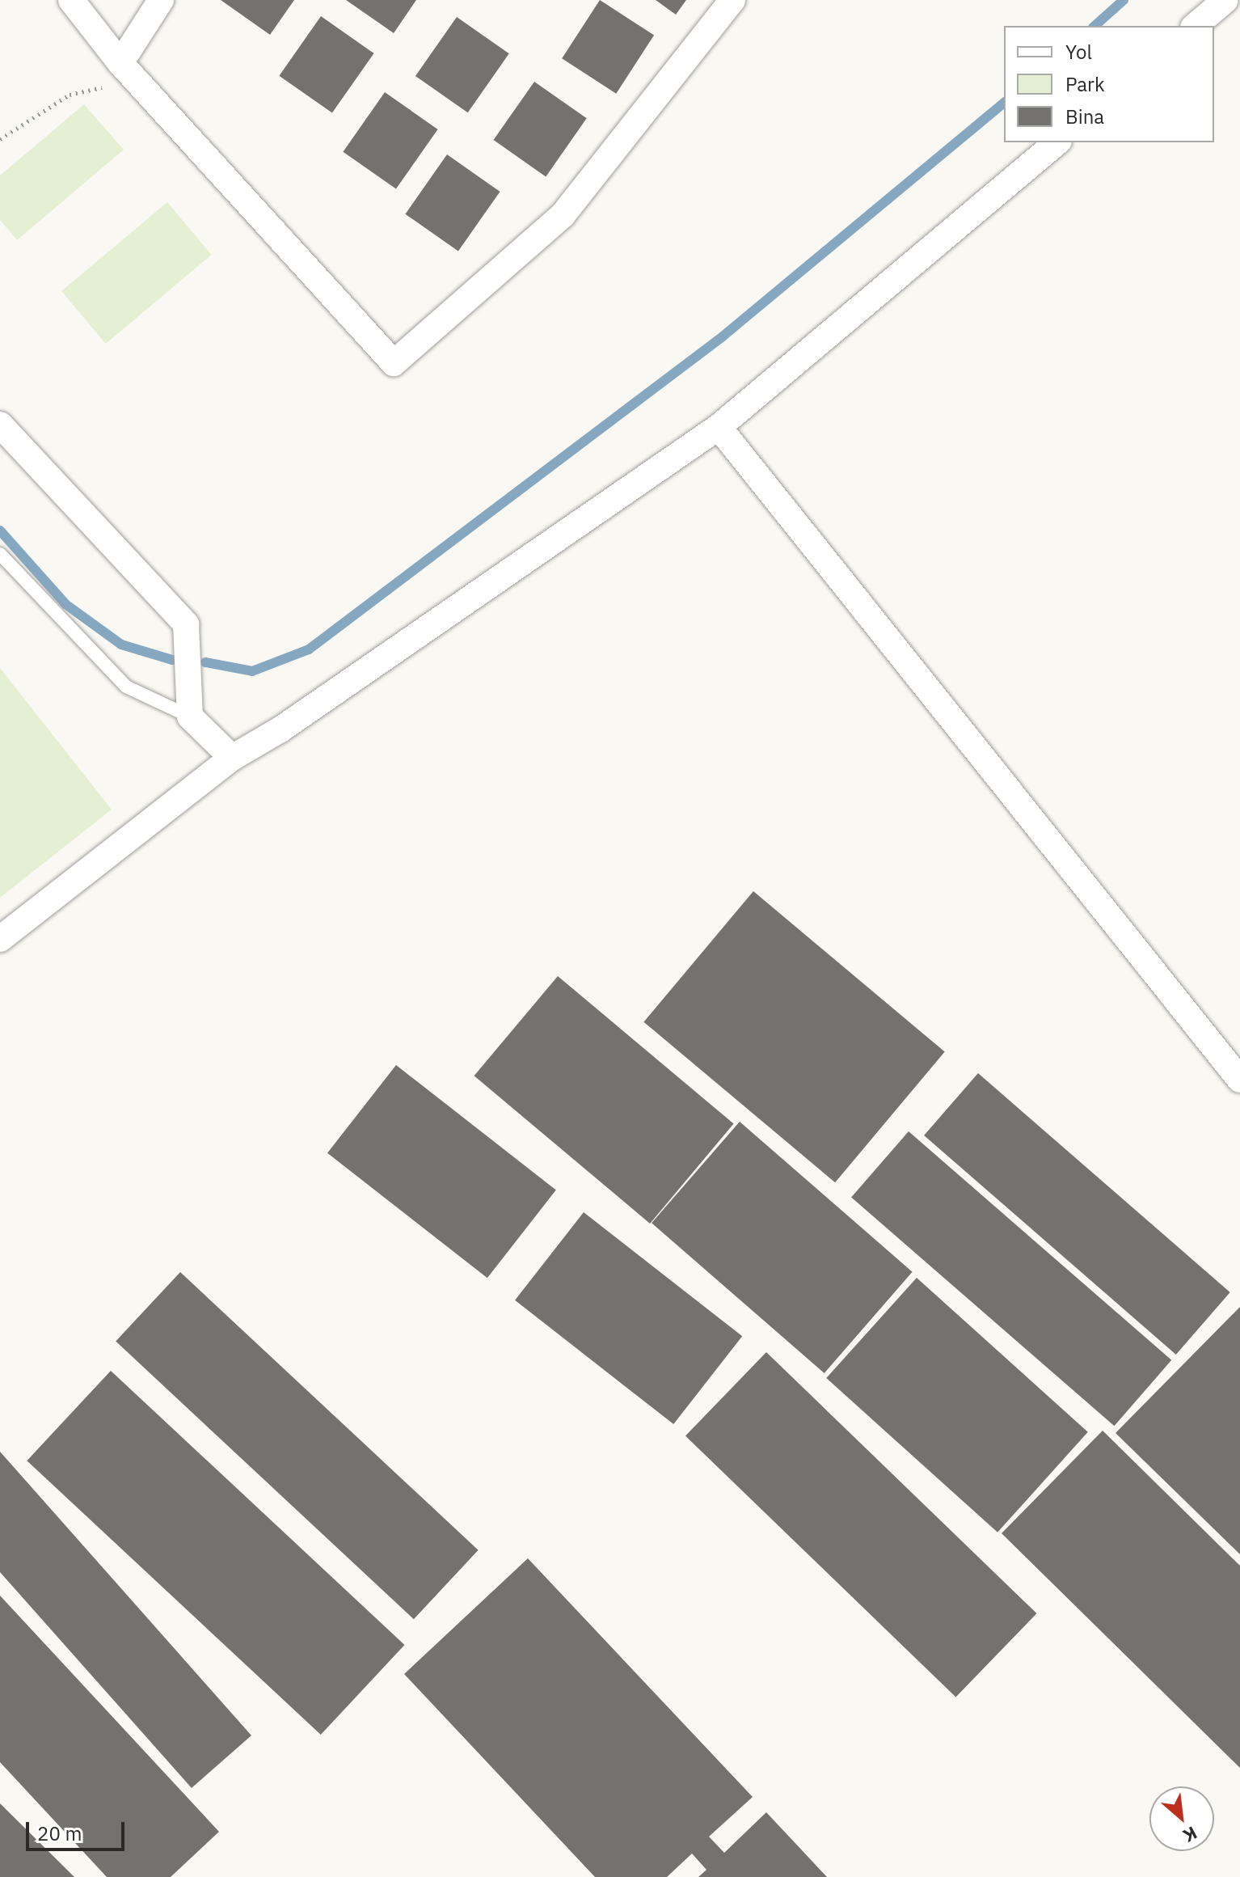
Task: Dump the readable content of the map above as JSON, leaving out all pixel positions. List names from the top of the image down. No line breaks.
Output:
{"legend":["Yol","Park","Bina"],"scale_bar":"20 m","north":"bottom right"}
